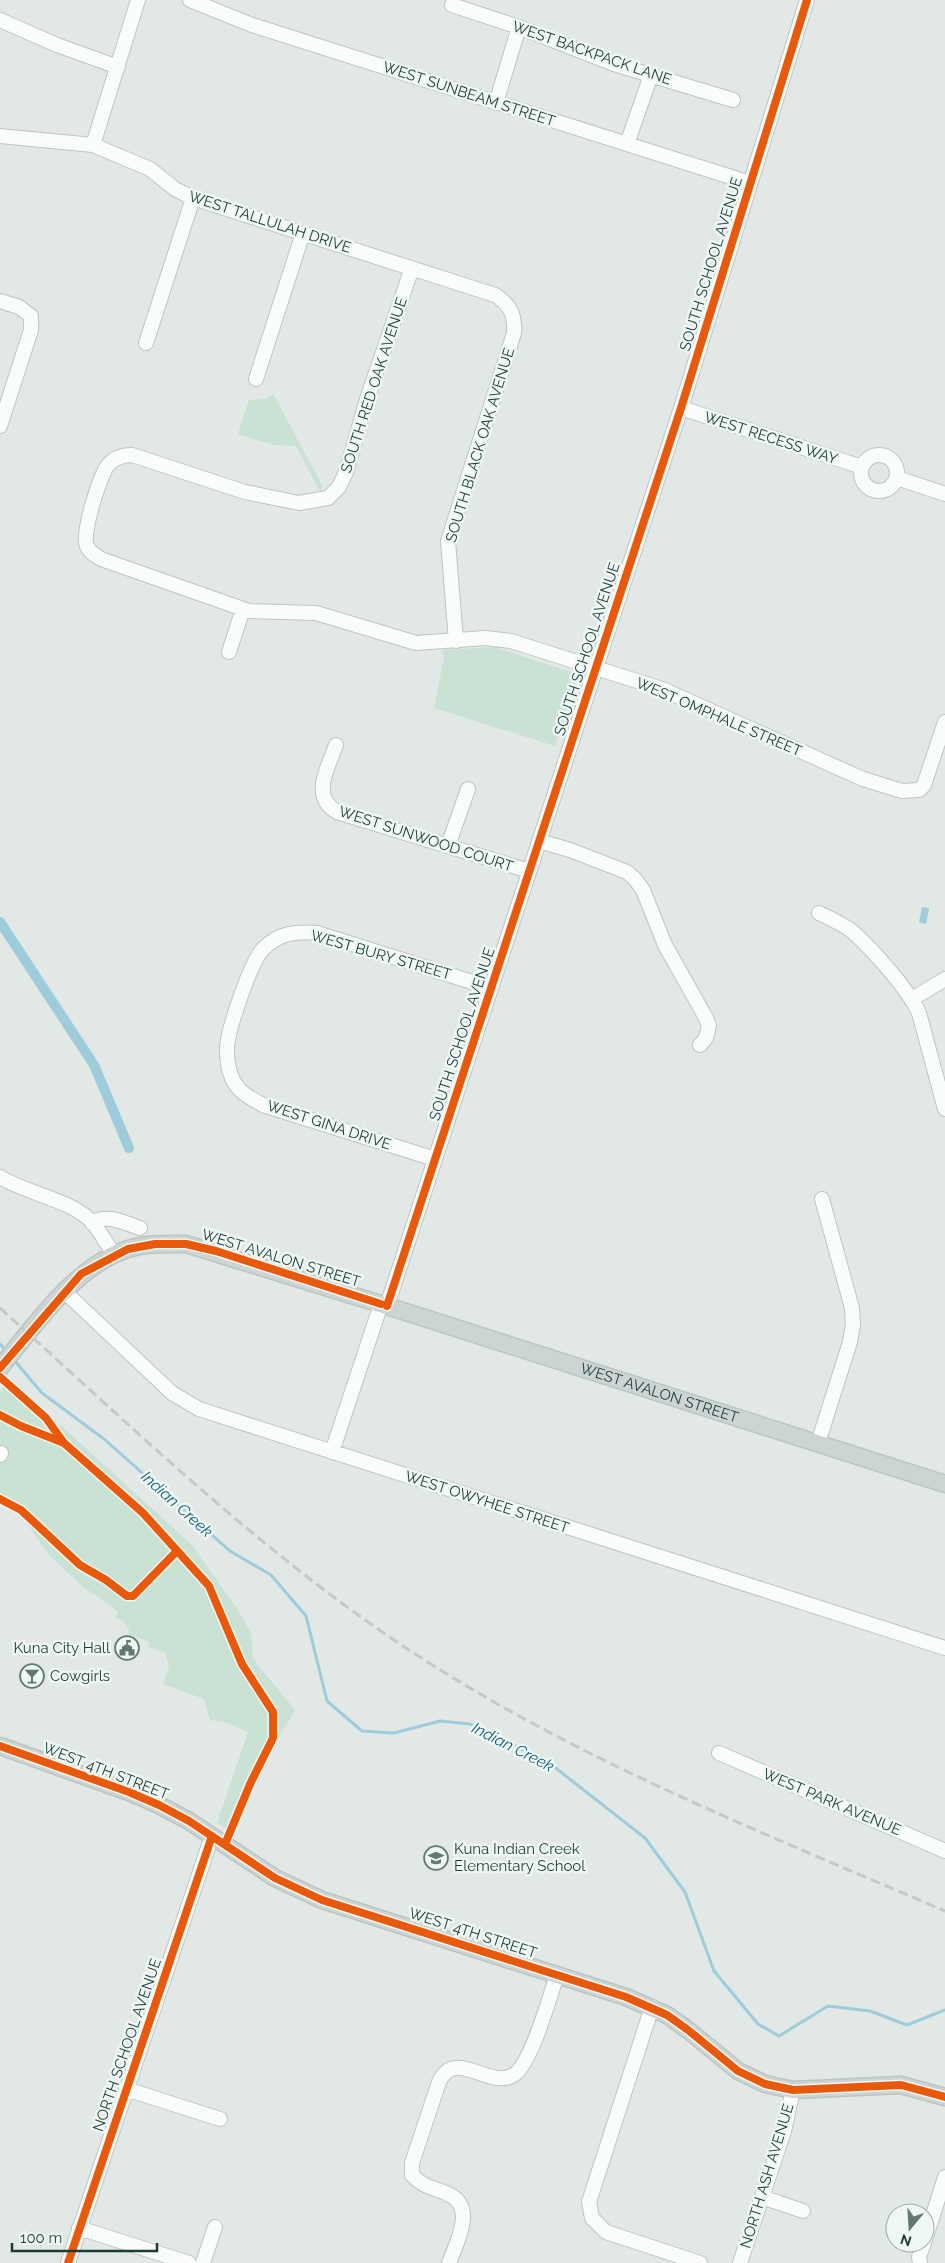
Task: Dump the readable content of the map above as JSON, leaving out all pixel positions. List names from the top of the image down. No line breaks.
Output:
{"streets":{"main road":["WEST AVALON STREET","WEST 4TH STREET"],"street":["WEST BACKPACK LANE","WEST SUNBEAM STREET","WEST TALLULAH DRIVE","SOUTH SCHOOL AVENUE","SOUTH RED OAK AVENUE","WEST RECESS WAY","SOUTH BLACK OAK AVENUE","WEST OMPHALE STREET","WEST SUNWOOD COURT","WEST BURY STREET","WEST GINA DRIVE","WEST OWYHEE STREET","WEST PARK AVENUE","NORTH SCHOOL AVENUE","NORTH ASH AVENUE"]},"crossings":[["WEST SUNBEAM STREET","SOUTH SCHOOL AVENUE"],["WEST TALLULAH DRIVE","SOUTH RED OAK AVENUE"],["WEST TALLULAH DRIVE","SOUTH BLACK OAK AVENUE"],["SOUTH SCHOOL AVENUE","WEST RECESS WAY"],["SOUTH SCHOOL AVENUE","WEST OMPHALE STREET"],["SOUTH SCHOOL AVENUE","WEST SUNWOOD COURT"],["SOUTH SCHOOL AVENUE","WEST BURY STREET"],["SOUTH SCHOOL AVENUE","WEST GINA DRIVE"],["SOUTH SCHOOL AVENUE","WEST AVALON STREET"],["SOUTH RED OAK AVENUE","WEST OMPHALE STREET"],["SOUTH BLACK OAK AVENUE","WEST OMPHALE STREET"],["WEST BURY STREET","WEST GINA DRIVE"],["WEST AVALON STREET","WEST OWYHEE STREET"],["WEST 4TH STREET","NORTH SCHOOL AVENUE"],["WEST 4TH STREET","NORTH ASH AVENUE"]],"water":["Indian Creek"],"places":{"public building":["Kuna City Hall"],"bar":["Cowgirls"],"school or university":["Kuna Indian Creek Elementary School"]},"scale_bar":"100 m","north":"bottom"}
